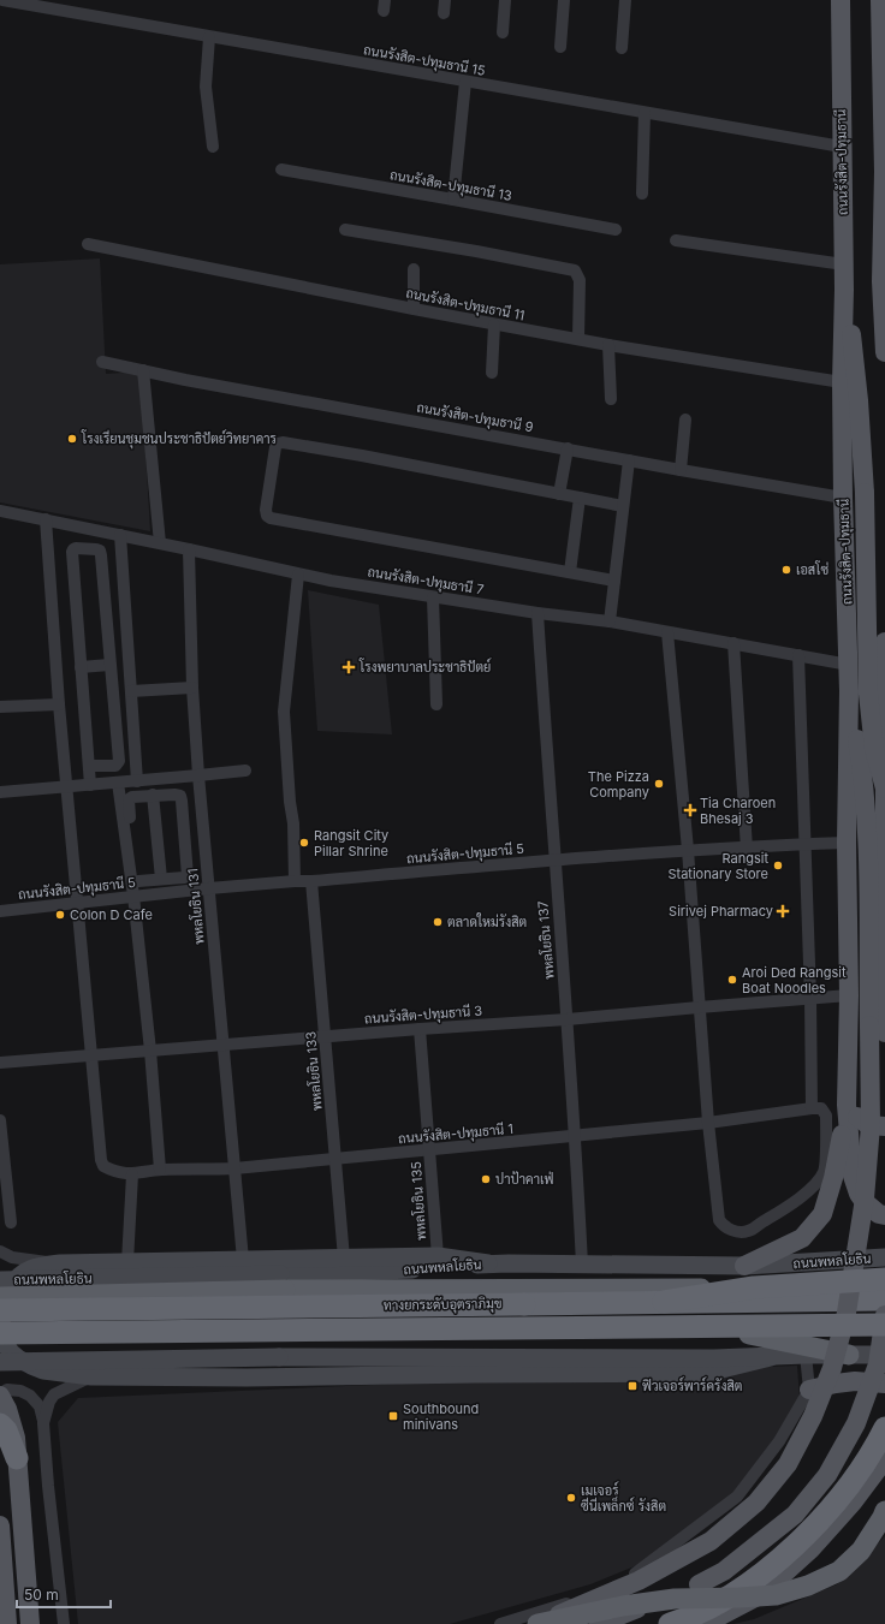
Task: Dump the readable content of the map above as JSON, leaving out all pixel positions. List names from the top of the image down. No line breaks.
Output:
{"streets":{"highway":["ถนนพหลโยธิน","ทางยกระดับอุตราภิมุข"],"main road":["ถนนรังสิต-ปทุมธานี"],"street":["ถนนรังสิต-ปทุมธานี 15","ถนนรังสิต-ปทุมธานี 13","ถนนรังสิต-ปทุมธานี 11","ถนนรังสิต-ปทุมธานี 9","ถนนรังสิต-ปทุมธานี 7","ถนนรังสิต-ปทุมธานี 5","พหลโยธิน 131","พหลโยธิน 137","ถนนรังสิต-ปทุมธานี 3","พหลโยธิน 133","ถนนรังสิต-ปทุมธานี 1","พหลโยธิน 135"]},"crossings":[["ถนนรังสิต-ปทุมธานี 15","ถนนรังสิต-ปทุมธานี"],["ถนนรังสิต-ปทุมธานี","ถนนรังสิต-ปทุมธานี 11"],["ถนนรังสิต-ปทุมธานี","ถนนรังสิต-ปทุมธานี 9"],["ถนนรังสิต-ปทุมธานี","ถนนรังสิต-ปทุมธานี 7"],["ถนนรังสิต-ปทุมธานี","ถนนรังสิต-ปทุมธานี 5"],["ถนนรังสิต-ปทุมธานี","ถนนรังสิต-ปทุมธานี 3"],["ถนนรังสิต-ปทุมธานี 7","พหลโยธิน 131"],["ถนนรังสิต-ปทุมธานี 7","พหลโยธิน 137"],["ถนนรังสิต-ปทุมธานี 5","พหลโยธิน 131"],["ถนนรังสิต-ปทุมธานี 5","พหลโยธิน 137"],["ถนนรังสิต-ปทุมธานี 5","พหลโยธิน 133"],["พหลโยธิน 131","ถนนรังสิต-ปทุมธานี 3"],["พหลโยธิน 131","ถนนรังสิต-ปทุมธานี 1"],["พหลโยธิน 137","ถนนรังสิต-ปทุมธานี 3"],["พหลโยธิน 137","ถนนรังสิต-ปทุมธานี 1"],["พหลโยธิน 137","ถนนพหลโยธิน"],["ถนนรังสิต-ปทุมธานี 3","พหลโยธิน 133"],["ถนนรังสิต-ปทุมธานี 3","ถนนรังสิต-ปทุมธานี 1"],["ถนนรังสิต-ปทุมธานี 3","พหลโยธิน 135"],["พหลโยธิน 133","ถนนรังสิต-ปทุมธานี 1"],["ถนนรังสิต-ปทุมธานี 1","พหลโยธิน 135"]],"places":{"other":["โรงเรียนชุมชนประชาธิปัตย์วิทยาคาร","เอสโซ่","The Pizza Company","Rangsit City Pillar Shrine","Rangsit Stationary Store","Colon D Cafe","ตลาดใหม่รังสิต","Aroi Ded Rangsit Boat Noodles","ปาป้าคาเฟ่","เมเจอร์ ซีนีเพล็กซ์ รังสิต"],"health":["โรงพยาบาลประชาธิปัตย์","Tia Charoen Bhesaj 3","Sirivej Pharmacy"],"transit":["ฟิวเจอร์พาร์ครังสิต","Southbound minivans"]},"scale_bar":"50 m"}
